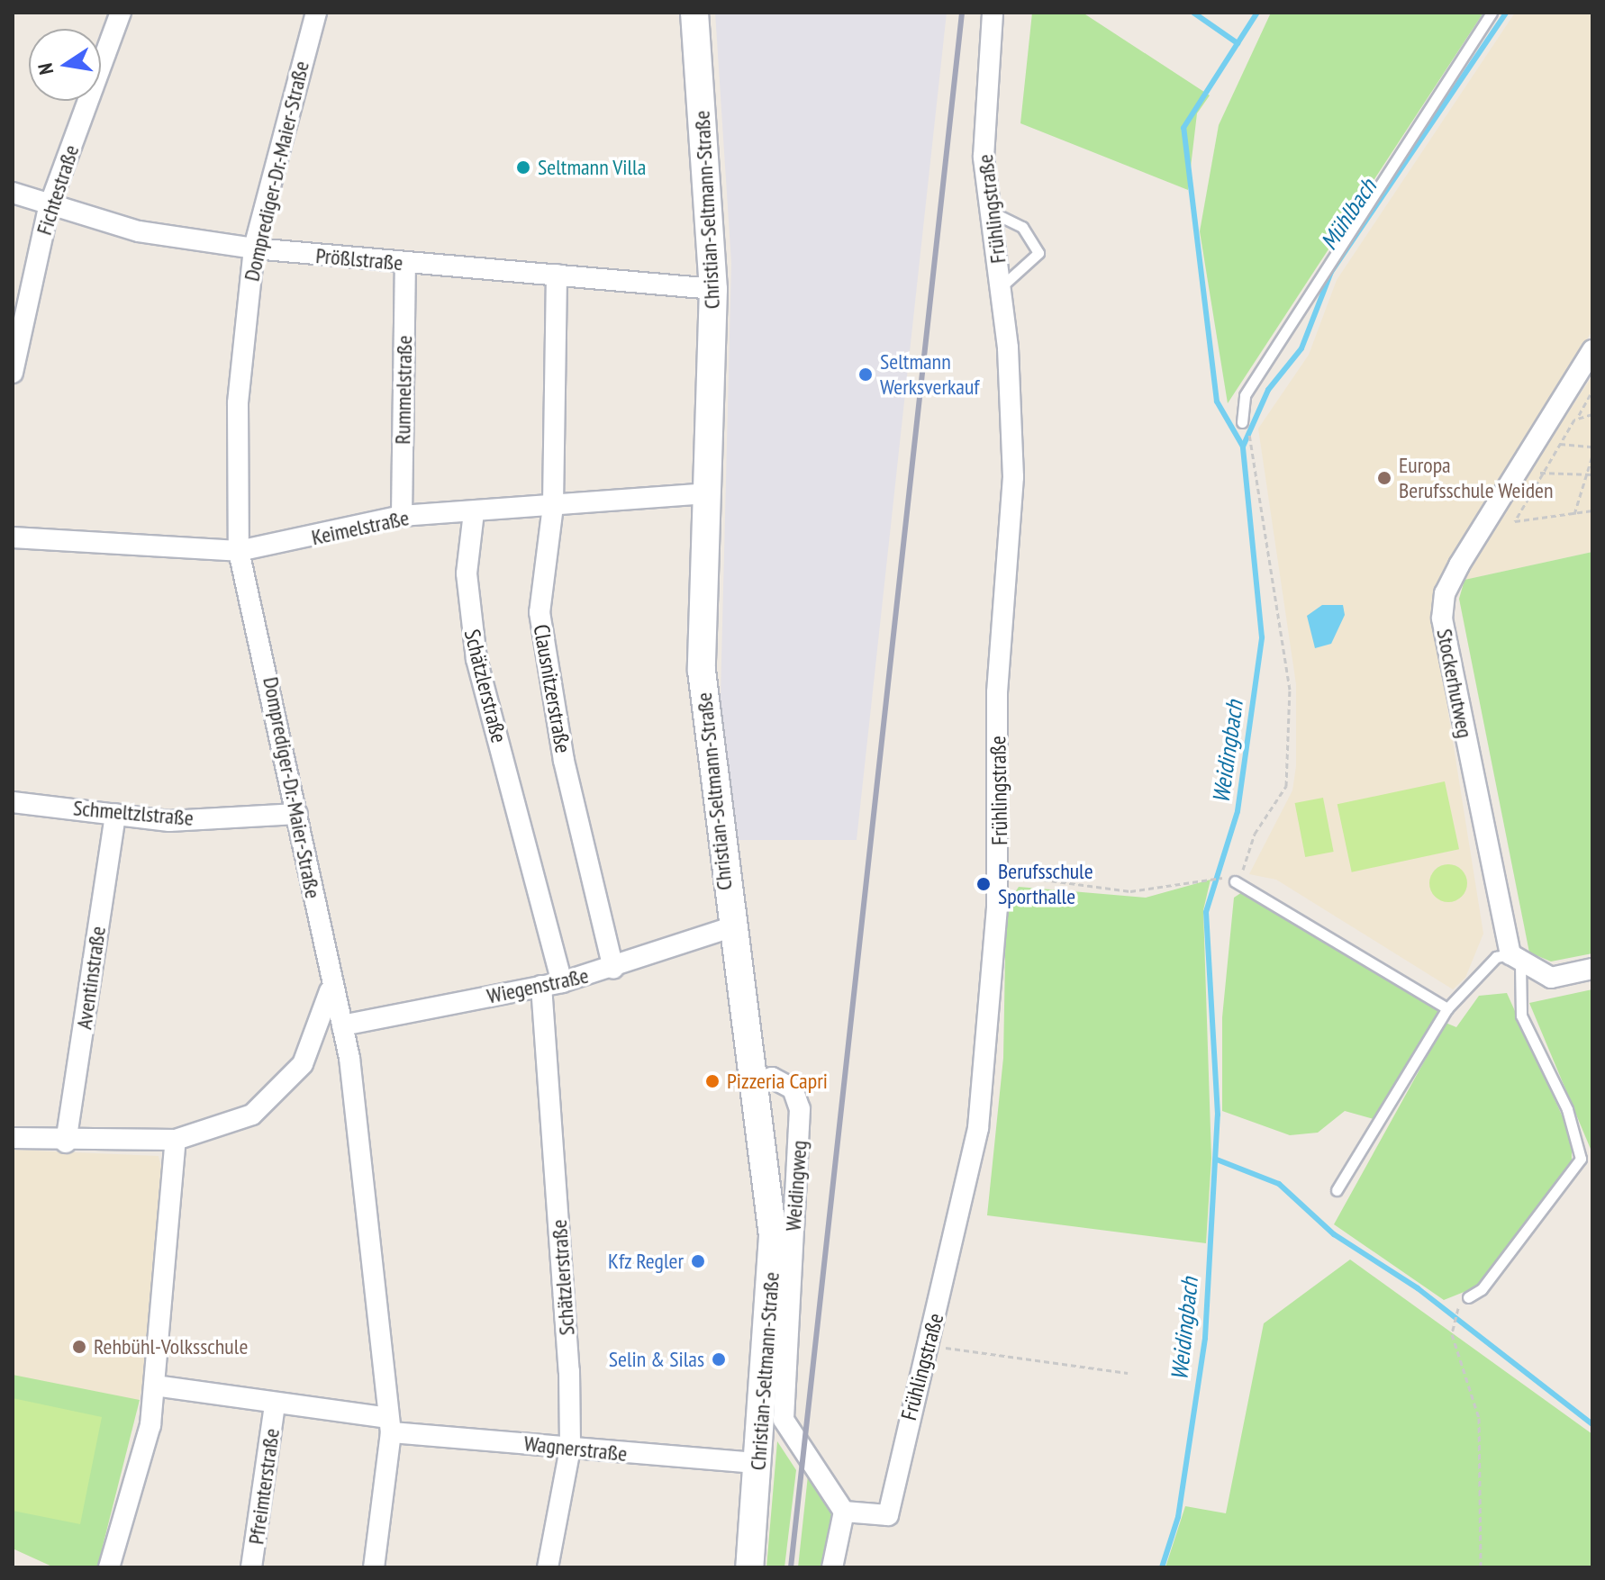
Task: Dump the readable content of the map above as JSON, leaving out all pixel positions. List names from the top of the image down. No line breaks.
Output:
{"streets":{"main road":["Christian-Seltmann-Straße"],"street":["Domprediger-Dr.-Maier-Straße","Fichtestraße","Frühlingstraße","Prößlstraße","Rummelstraße","Keimelstraße","Stockerhutweg","Schätzlerstraße","Clausnitzerstraße","Schmeltzlstraße","Aventinstraße","Wiegenstraße","Weidingweg","Wagnerstraße","Pfreimterstraße"]},"crossings":[["Domprediger-Dr.-Maier-Straße","Prößlstraße"],["Domprediger-Dr.-Maier-Straße","Keimelstraße"],["Domprediger-Dr.-Maier-Straße","Schmeltzlstraße"],["Domprediger-Dr.-Maier-Straße","Wiegenstraße"],["Domprediger-Dr.-Maier-Straße","Wagnerstraße"],["Fichtestraße","Prößlstraße"],["Frühlingstraße","Weidingweg"],["Christian-Seltmann-Straße","Prößlstraße"],["Christian-Seltmann-Straße","Keimelstraße"],["Christian-Seltmann-Straße","Wiegenstraße"],["Christian-Seltmann-Straße","Weidingweg"],["Christian-Seltmann-Straße","Wagnerstraße"],["Prößlstraße","Rummelstraße"],["Prößlstraße","Clausnitzerstraße"],["Rummelstraße","Keimelstraße"],["Keimelstraße","Schätzlerstraße"],["Keimelstraße","Clausnitzerstraße"],["Schätzlerstraße","Wiegenstraße"],["Schätzlerstraße","Wagnerstraße"],["Clausnitzerstraße","Wiegenstraße"],["Schmeltzlstraße","Aventinstraße"],["Wagnerstraße","Pfreimterstraße"]],"water":["Mühlbach","Weidingbach"],"places":["Seltmann Villa","Seltmann Werksverkauf","Europa Berufsschule Weiden","Berufsschule Sporthalle","Pizzeria Capri","Kfz Regler","Rehbühl-Volksschule","Selin & Silas"],"north":"left"}
